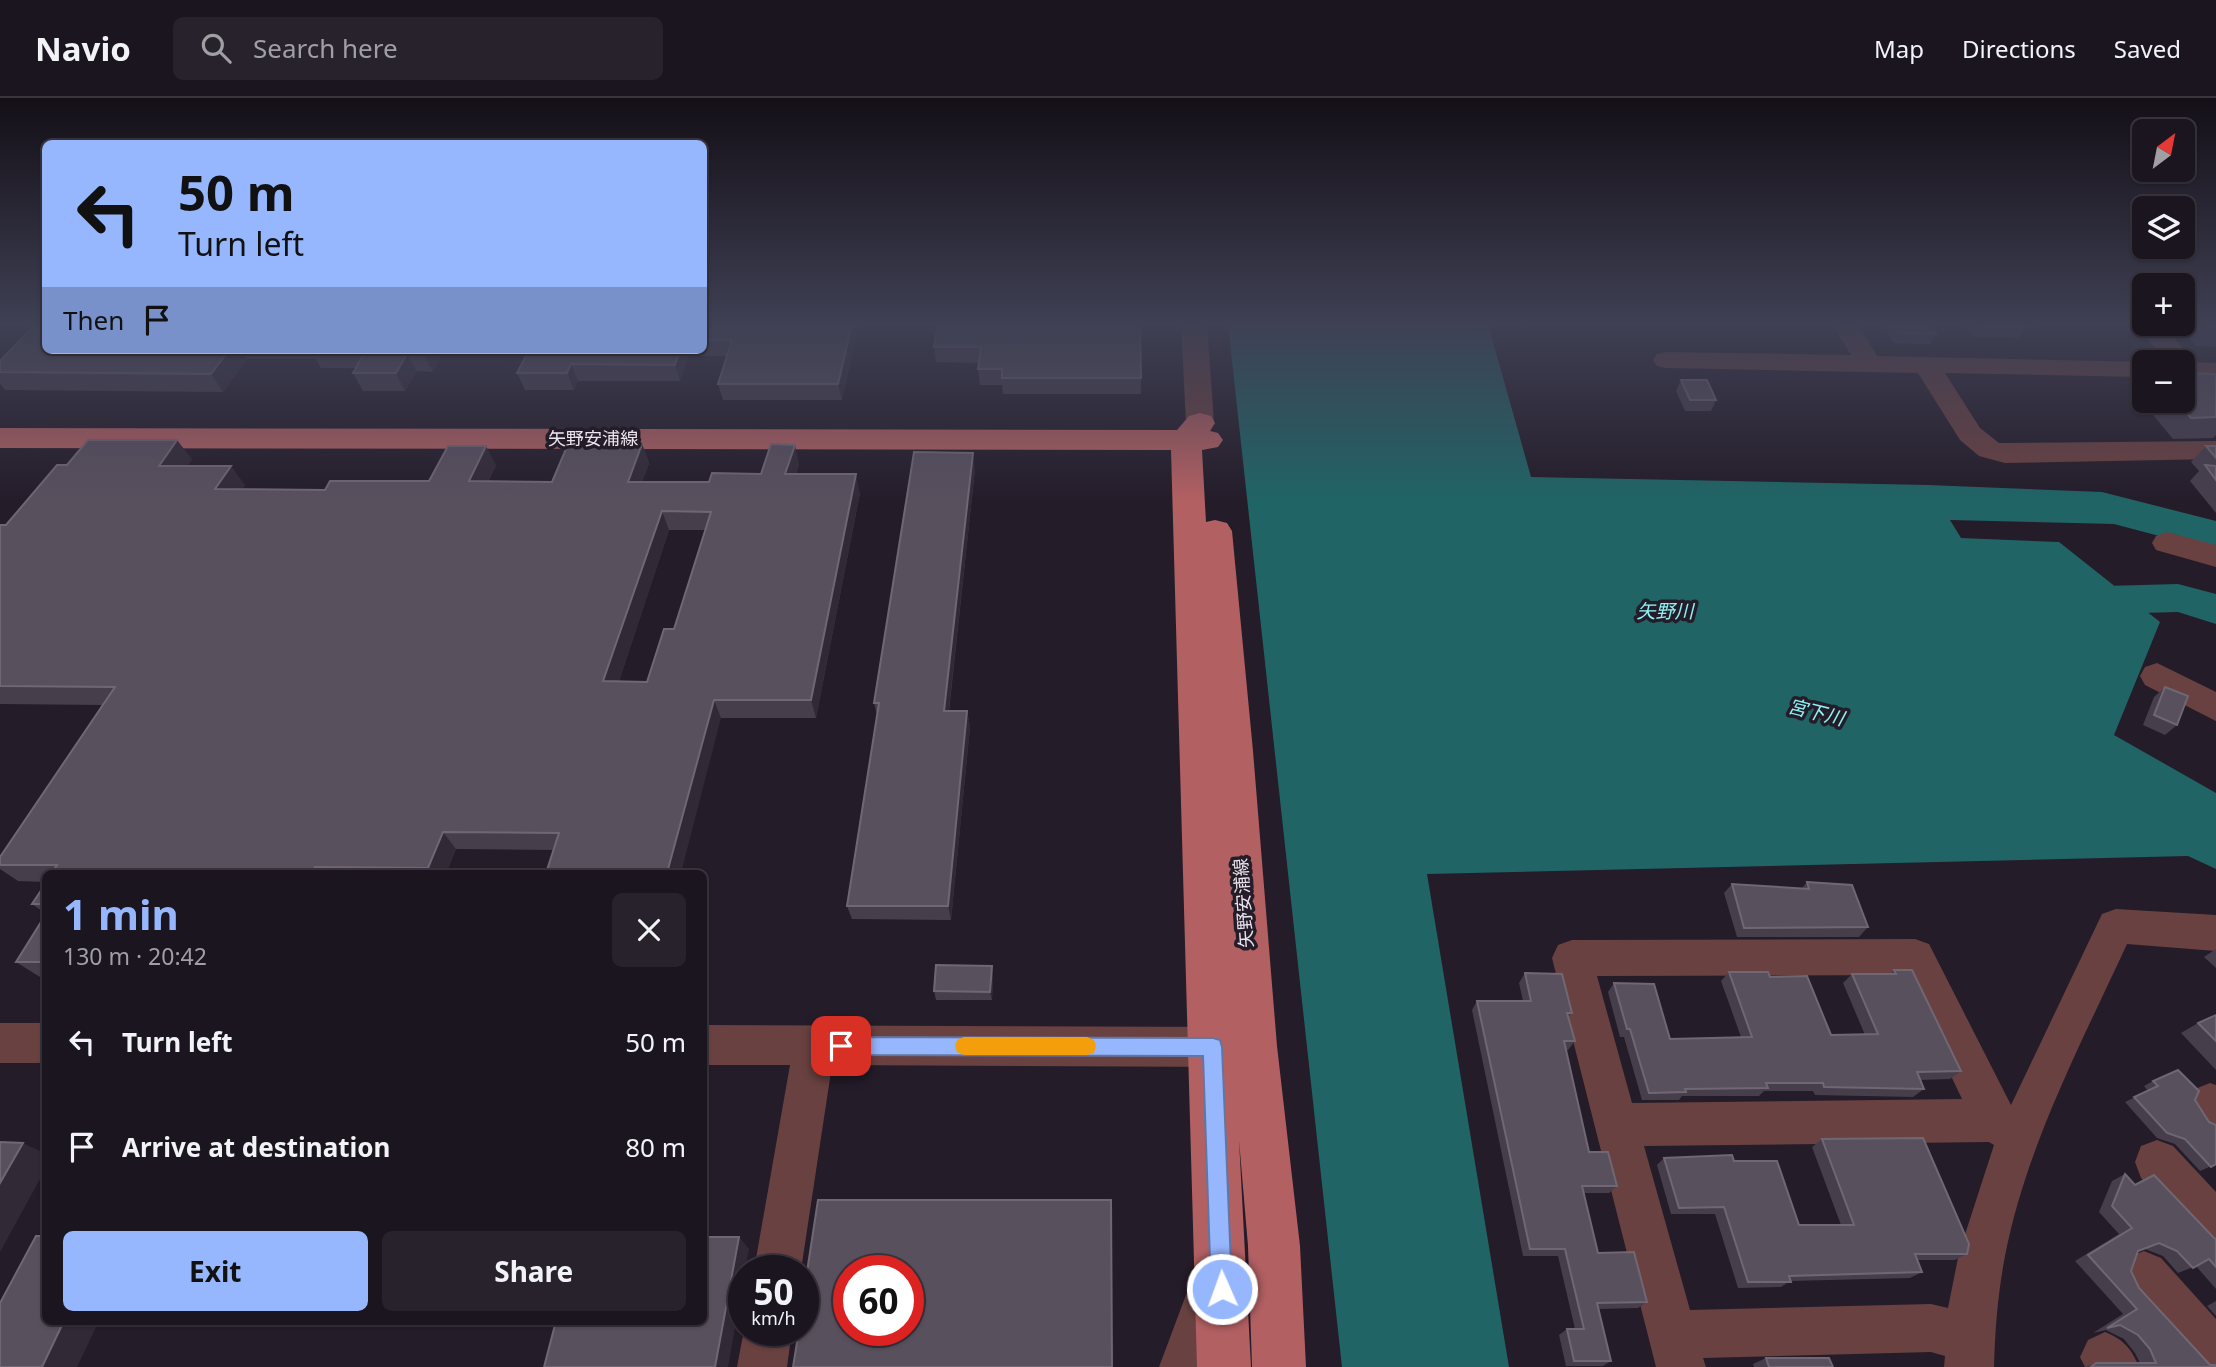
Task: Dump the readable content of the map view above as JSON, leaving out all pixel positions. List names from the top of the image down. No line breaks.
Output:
{"streets":{"main road":["矢野安浦線"]},"water":["矢野川","宮下川"],"north":"top right","page":{"header":"Navio","search":"Search here","nav":["Map","Directions","Saved"],"map_buttons":["+","−"],"turn":["50 m","Turn left"],"then":"Then","heading":["1 min","130 m · 20:42"],"list":[{"name":"Turn left","value":"50 m"},{"name":"Arrive at destination","value":"80 m"}],"buttons":["Exit","Share"],"speed":"50 km/h","limit":"60"}}
